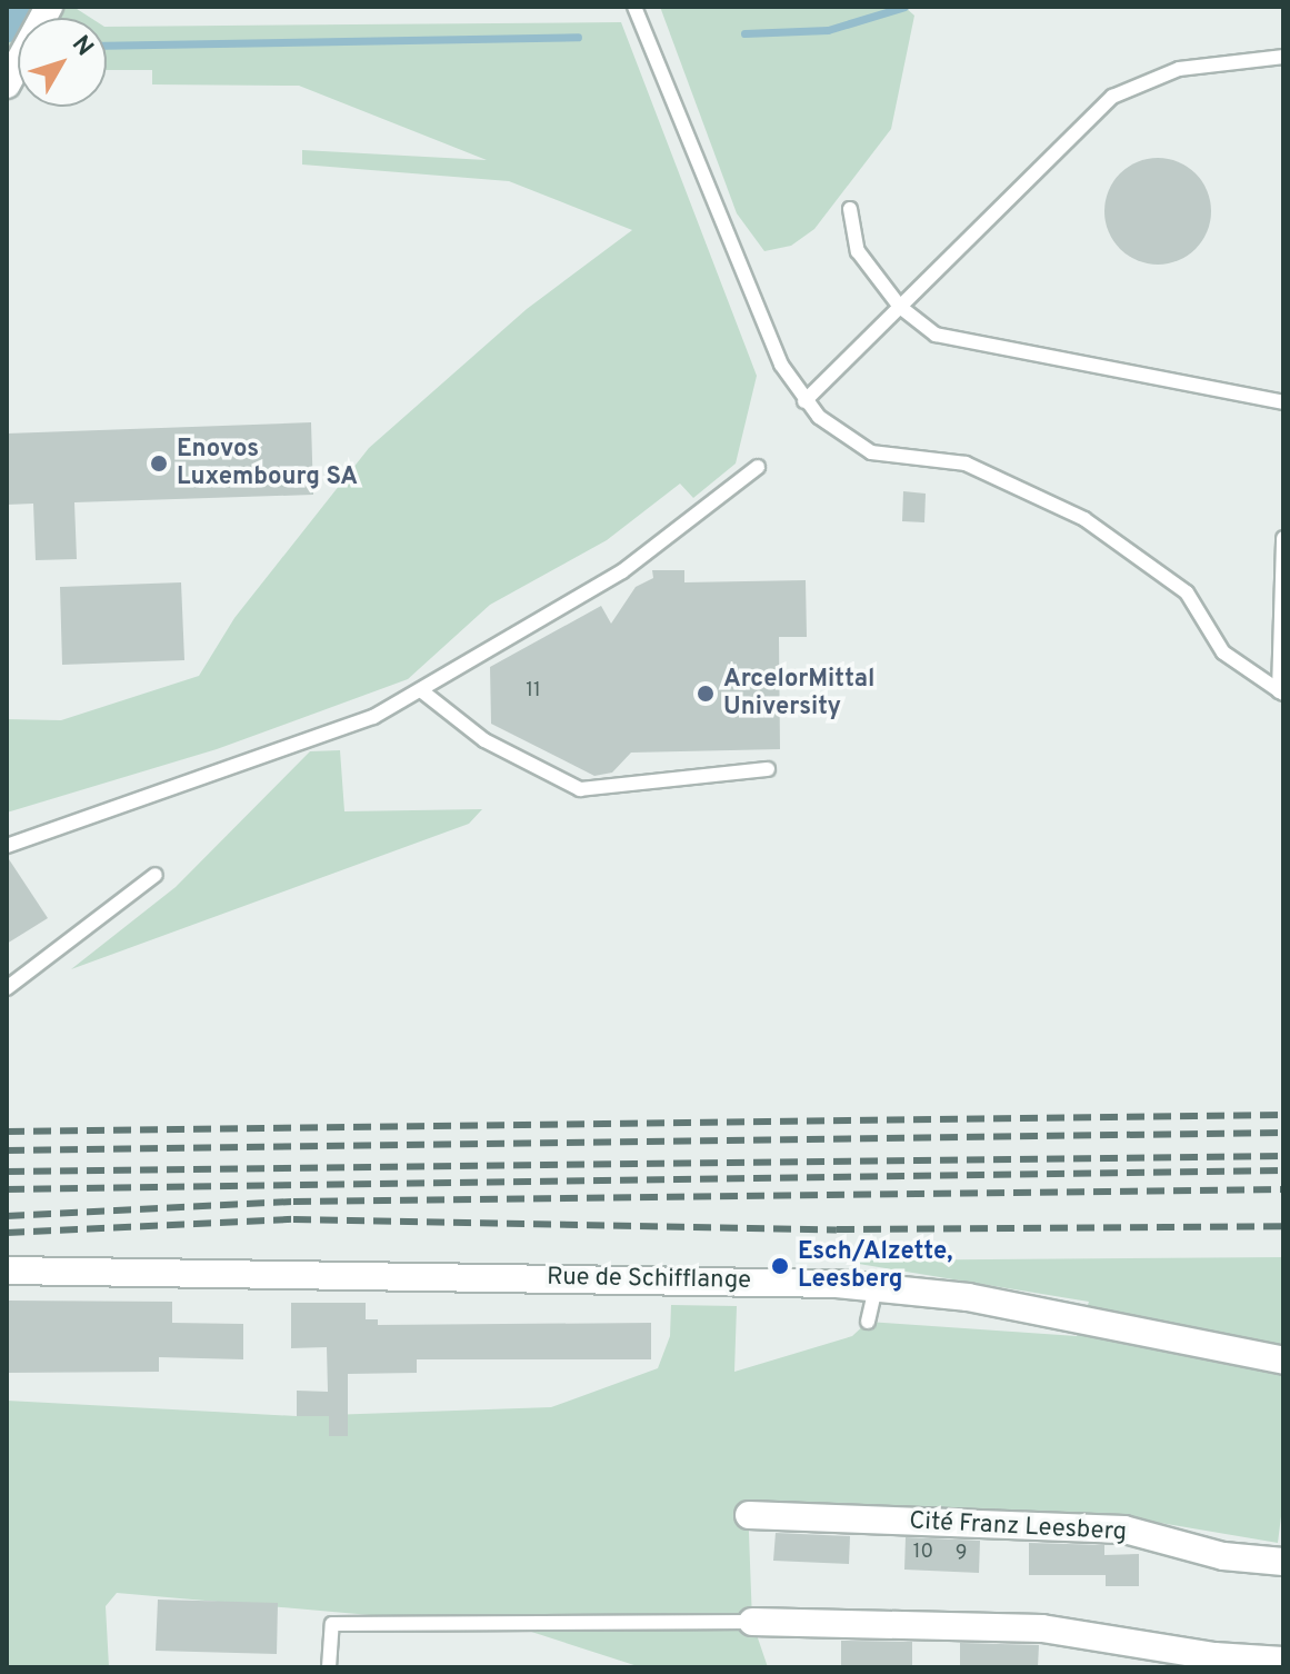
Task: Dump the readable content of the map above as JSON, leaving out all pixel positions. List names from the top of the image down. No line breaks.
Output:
{"streets":{"street":["Rue de Schifflange","Cité Franz Leesberg"]},"places":["Enovos Luxembourg SA","ArcelorMittal University","Esch/Alzette, Leesberg"],"house_numbers":["11","10","9"],"north":"top right"}
